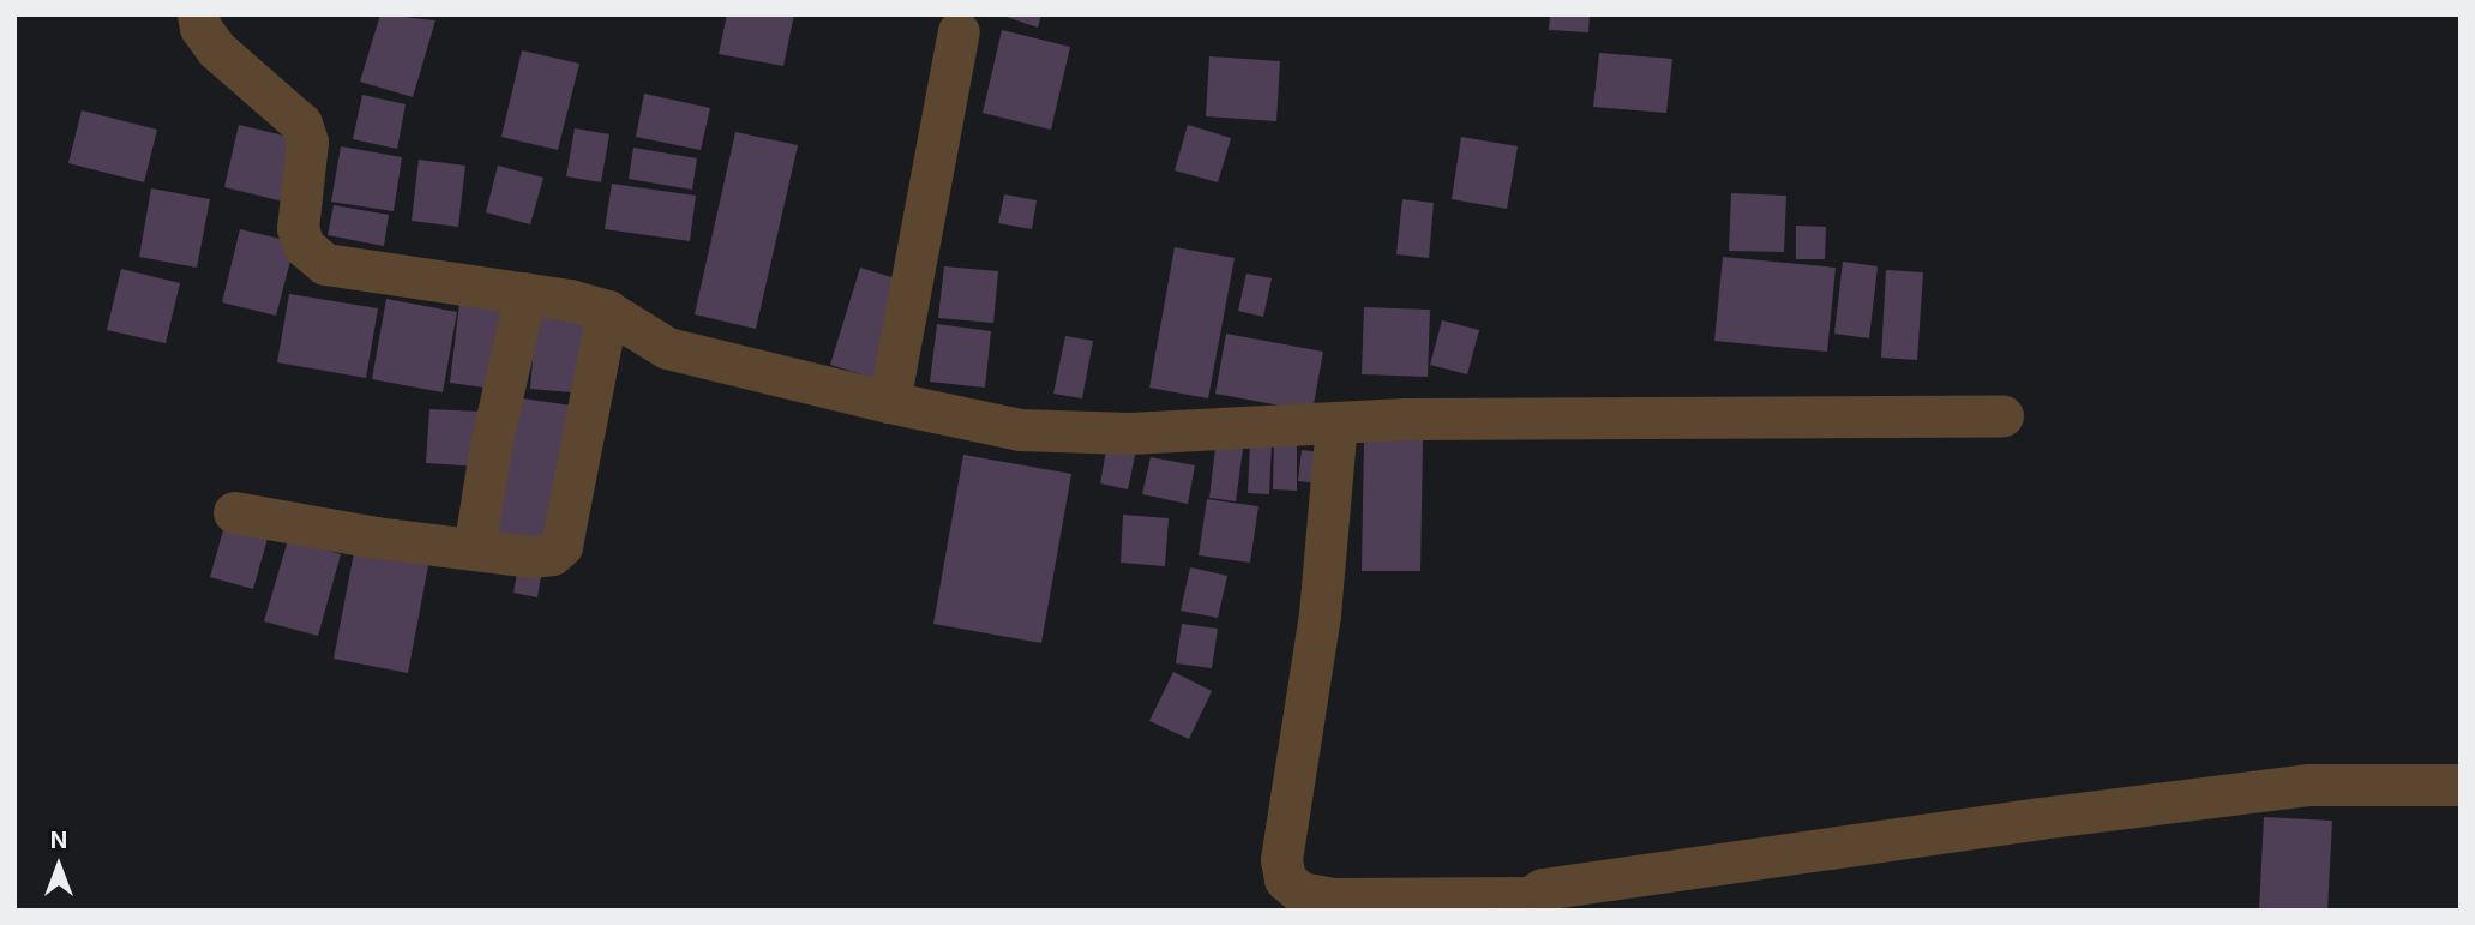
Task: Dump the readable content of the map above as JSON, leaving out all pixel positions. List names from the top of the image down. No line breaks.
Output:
{"north":"top"}
